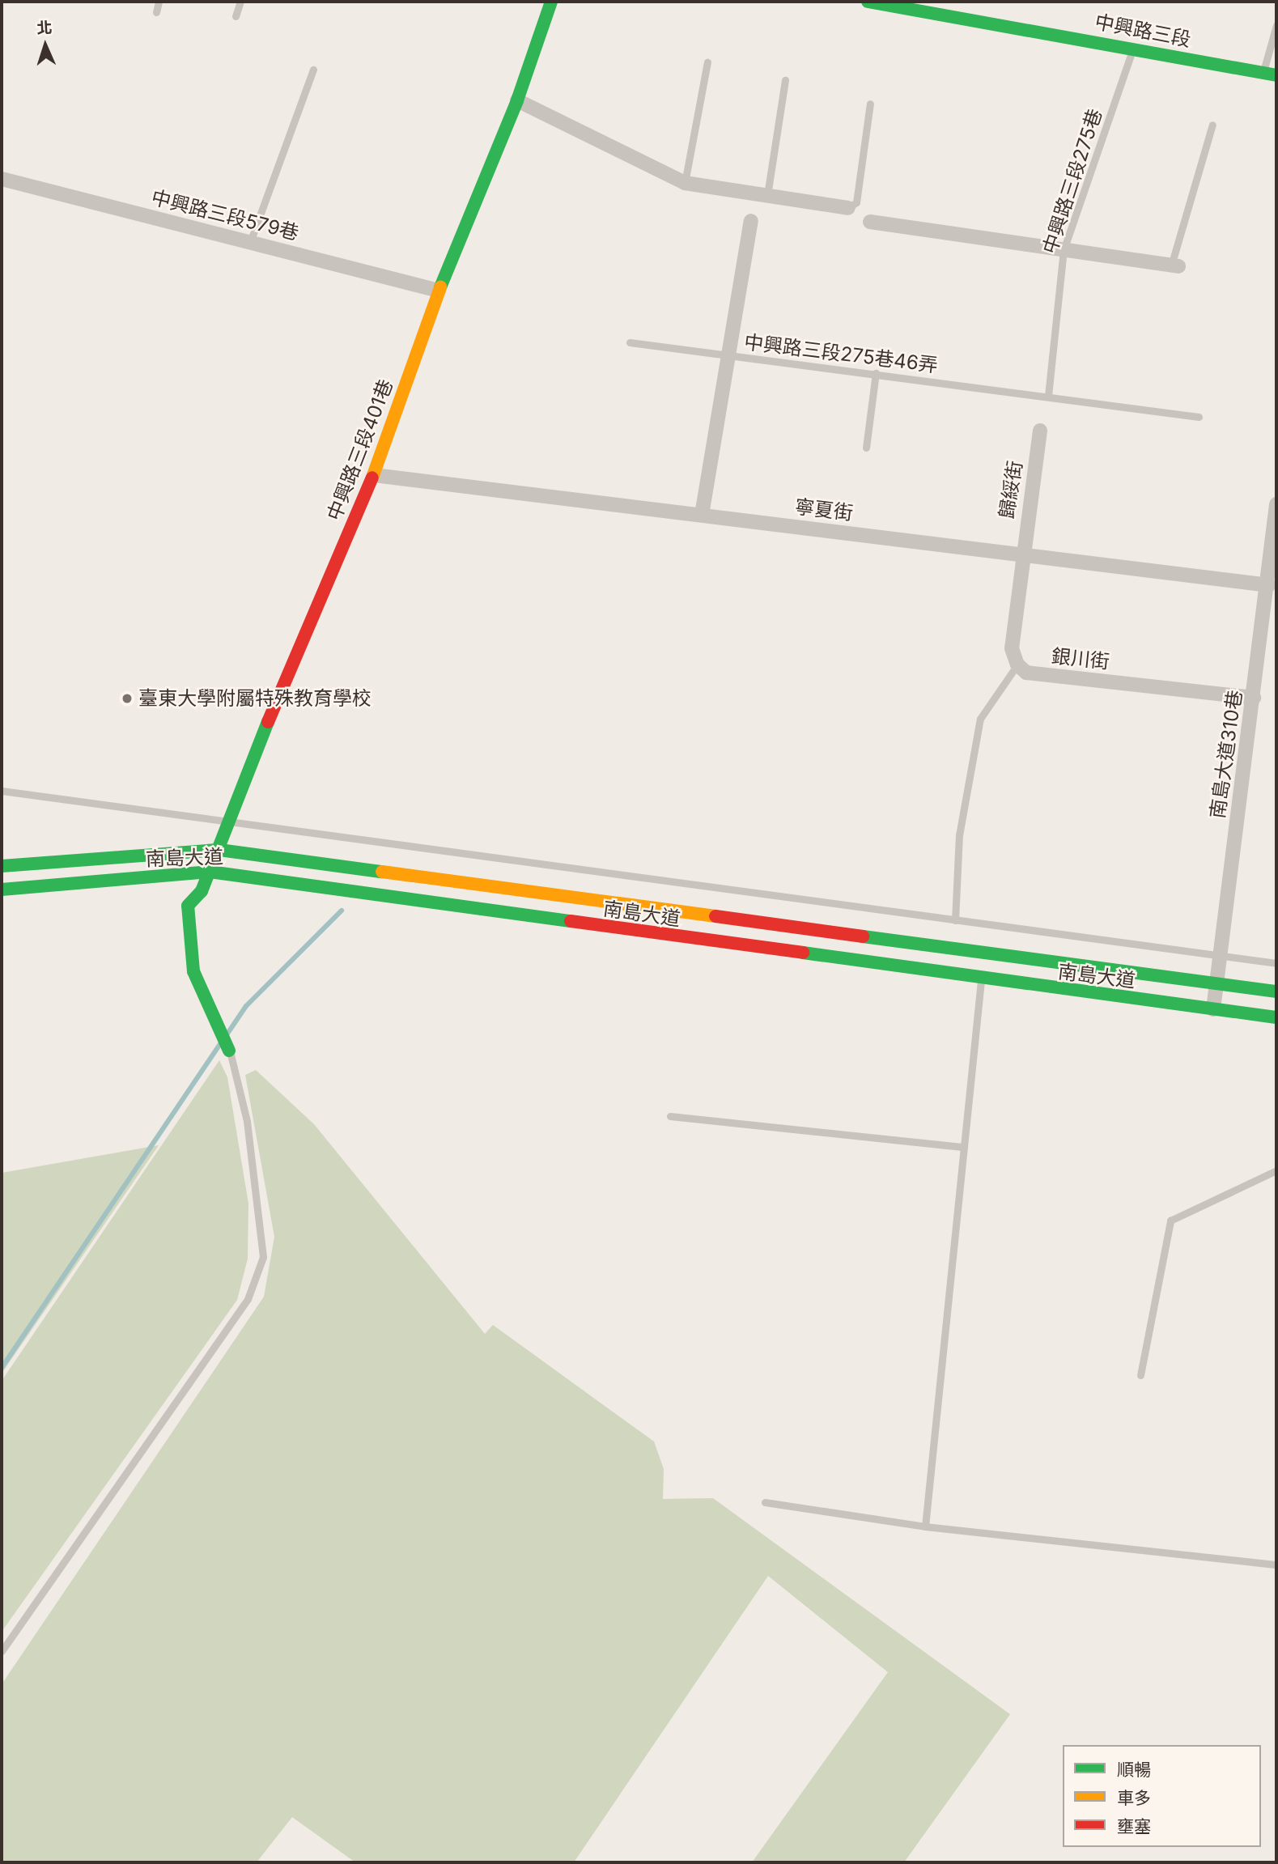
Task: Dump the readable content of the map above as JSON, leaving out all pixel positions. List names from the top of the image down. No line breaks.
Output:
{"streets":{"street":["中興路三段","中興路三段579巷","中興路三段401巷","歸綏街","寧夏街","銀川街","南島大道310巷","南島大道"],"lane":["中興路三段275巷","中興路三段275巷46弄"]},"crossings":[["中興路三段","中興路三段275巷"],["中興路三段275巷","中興路三段275巷46弄"],["中興路三段579巷","中興路三段401巷"],["中興路三段401巷","寧夏街"],["中興路三段401巷","南島大道"],["歸綏街","寧夏街"],["寧夏街","南島大道310巷"],["銀川街","南島大道310巷"],["南島大道310巷","南島大道"]],"places":["臺東大學附屬特殊教育學校"],"legend":["順暢","車多","壅塞"],"north":"top"}
